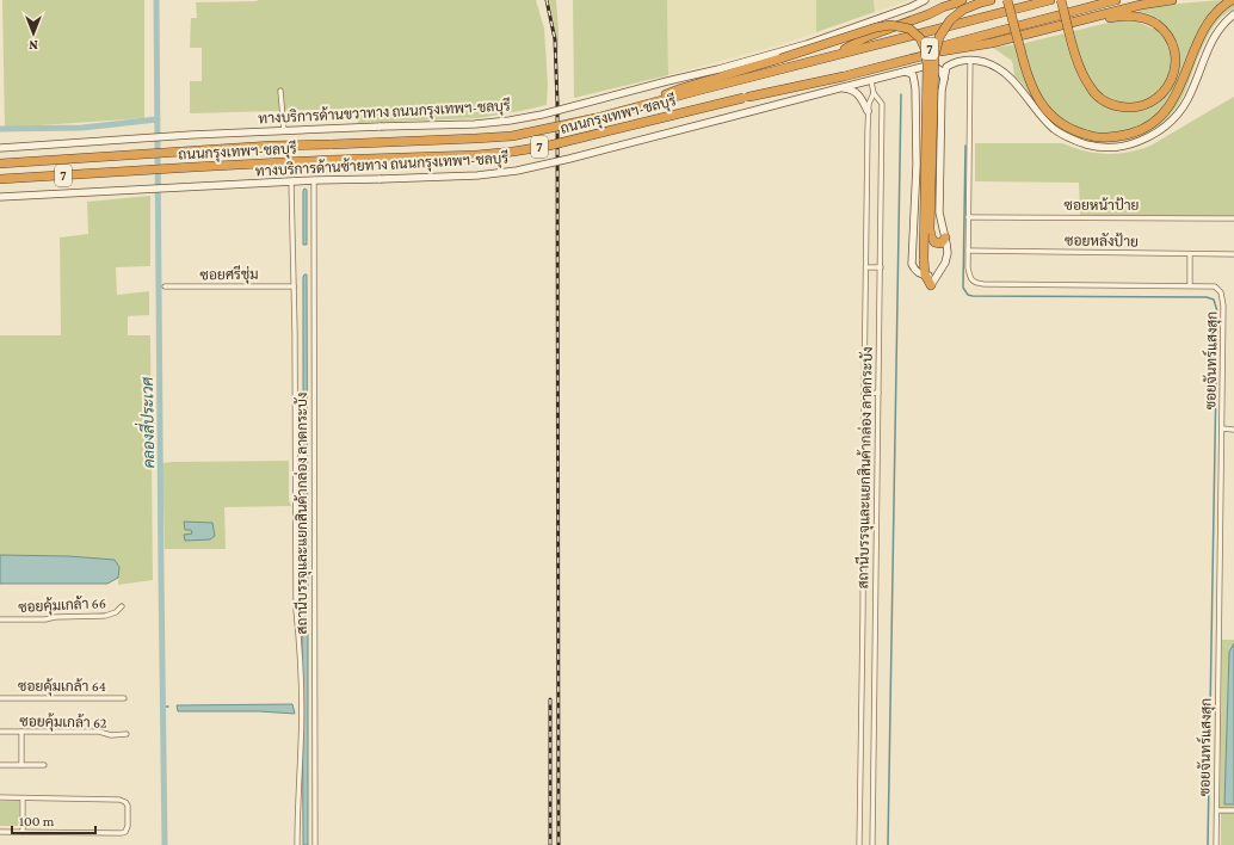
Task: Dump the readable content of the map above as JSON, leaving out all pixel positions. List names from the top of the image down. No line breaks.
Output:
{"streets":{"highway":["7","ถนนกรุงเทพฯ-ชลบุรี"],"main road":["ทางบริการด้านขวาทาง ถนนกรุงเทพฯ-ชลบุรี","ทางบริการด้านซ้ายทาง ถนนกรุงเทพฯ-ชลบุรี"],"street":["ซอยหน้าป้าย","ซอยหลังป้าย","ซอยศรีชุ่ม","ซอยจันทร์แสงสุก","สถานีบรรจุและแยกสินค้ากล่อง ลาดกระบัง","ซอยคุ้มเกล้า 66","ซอยคุ้มเกล้า 64","ซอยคุ้มเกล้า 62"]},"crossings":[["ทางบริการด้านซ้ายทาง ถนนกรุงเทพฯ-ชลบุรี","สถานีบรรจุและแยกสินค้ากล่อง ลาดกระบัง"],["ซอยหน้าป้าย","ซอยจันทร์แสงสุก"],["ซอยหลังป้าย","ซอยจันทร์แสงสุก"],["ซอยศรีชุ่ม","สถานีบรรจุและแยกสินค้ากล่อง ลาดกระบัง"]],"water":["คลองสี่ประเวศ"],"scale_bar":"100 m","north":"bottom"}
